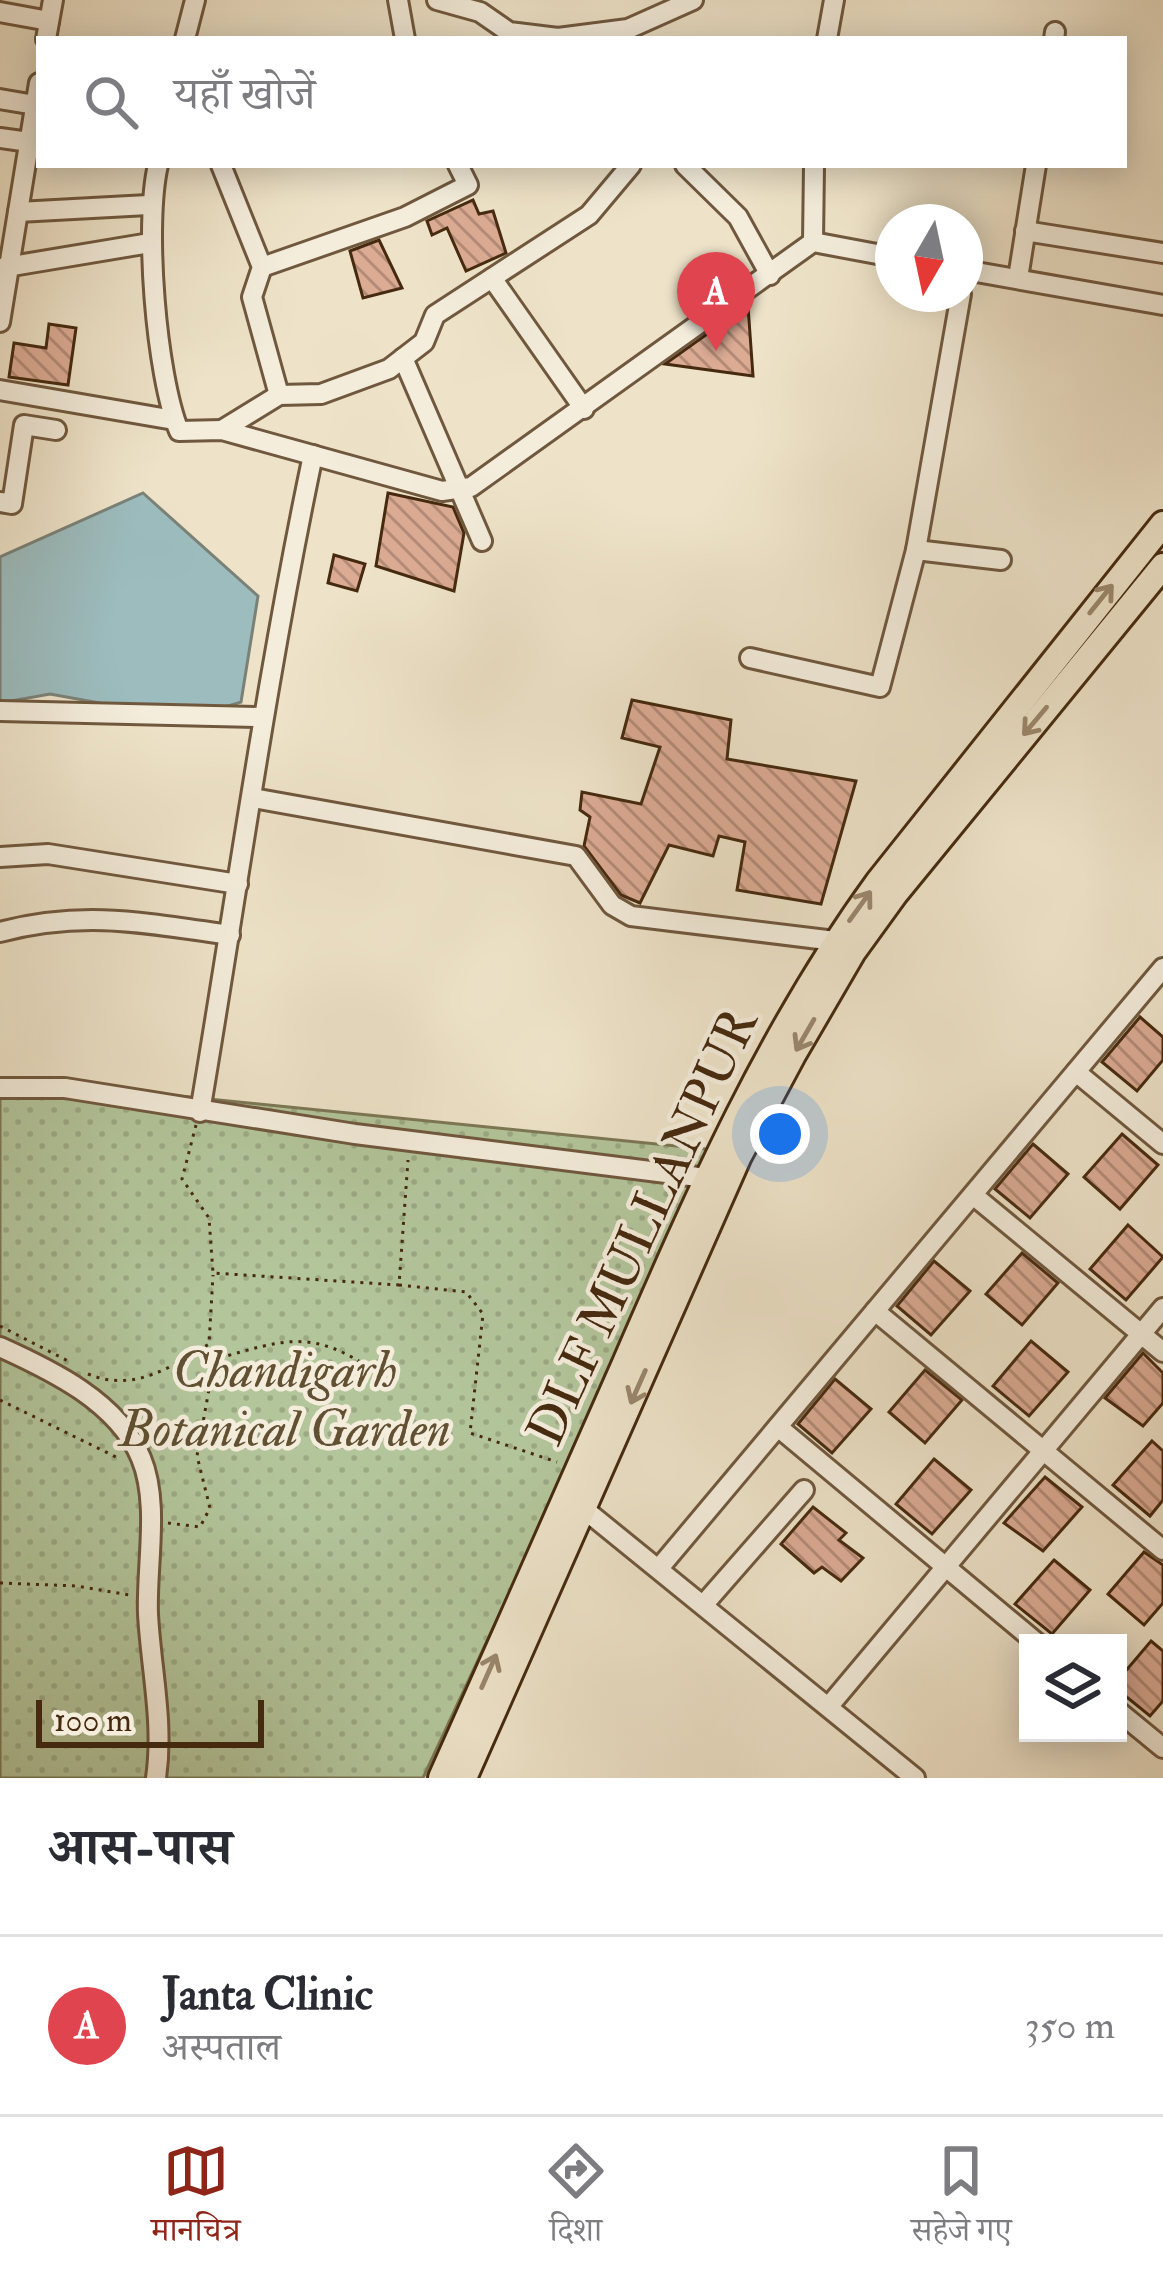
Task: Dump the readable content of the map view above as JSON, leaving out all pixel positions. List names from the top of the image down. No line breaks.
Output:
{"streets":{"main road":["DLF MULLANPUR"]},"parks":["Chandigarh Botanical Garden"],"scale_bar":"100 m","north":"bottom","page":{"search":"यहाँ खोजें","pins":"A","scale":"100 m","heading":"आस-पास","list":[{"mark":"A","name":"Janta Clinic","note":"अस्पताल","value":"350 m"}],"nav":["मानचित्र","दिशा","सहेजे गए"]}}
